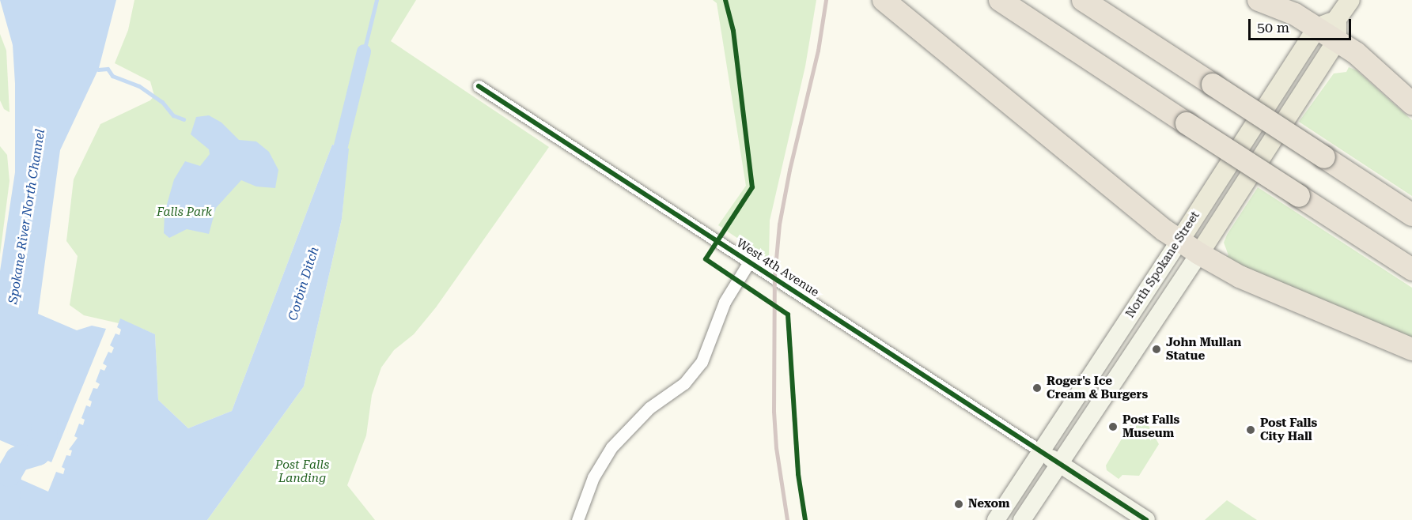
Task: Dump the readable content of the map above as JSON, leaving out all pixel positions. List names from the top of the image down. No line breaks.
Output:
{"streets":{"main road":["North Spokane Street"],"street":["West 4th Avenue"]},"crossings":[["North Spokane Street","West 4th Avenue"]],"water":["Spokane River North Channel","Corbin Ditch"],"parks":["Falls Park","Post Falls Landing"],"places":["John Mullan Statue","Roger's Ice Cream & Burgers","Post Falls Museum","Post Falls City Hall","Nexom"],"scale_bar":"50 m"}
